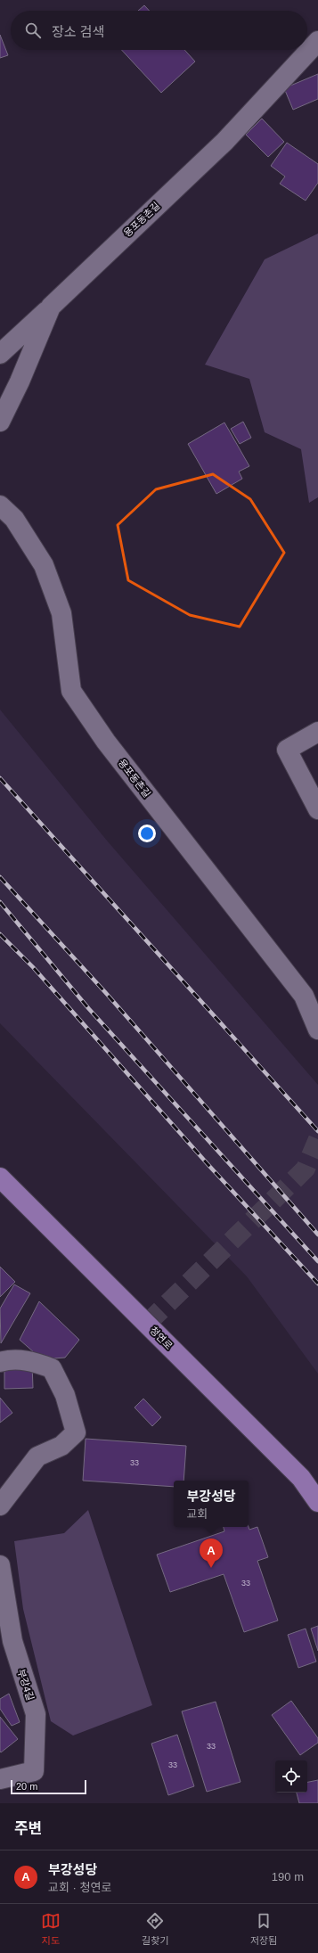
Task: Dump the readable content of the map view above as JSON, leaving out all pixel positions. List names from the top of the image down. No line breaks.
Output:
{"streets":{"main road":["청연로"],"street":["용포동촌길","부강4길"]},"house_numbers":["33","33","33","33"],"scale_bar":"20 m","page":{"search":"장소 검색","popup":["부강성당","교회"],"pins":"A","scale":"20 m","heading":"주변","list":[{"mark":"A","name":"부강성당","note":"교회 · 청연로","value":"190 m"}],"nav":["지도","길찾기","저장됨"]}}
